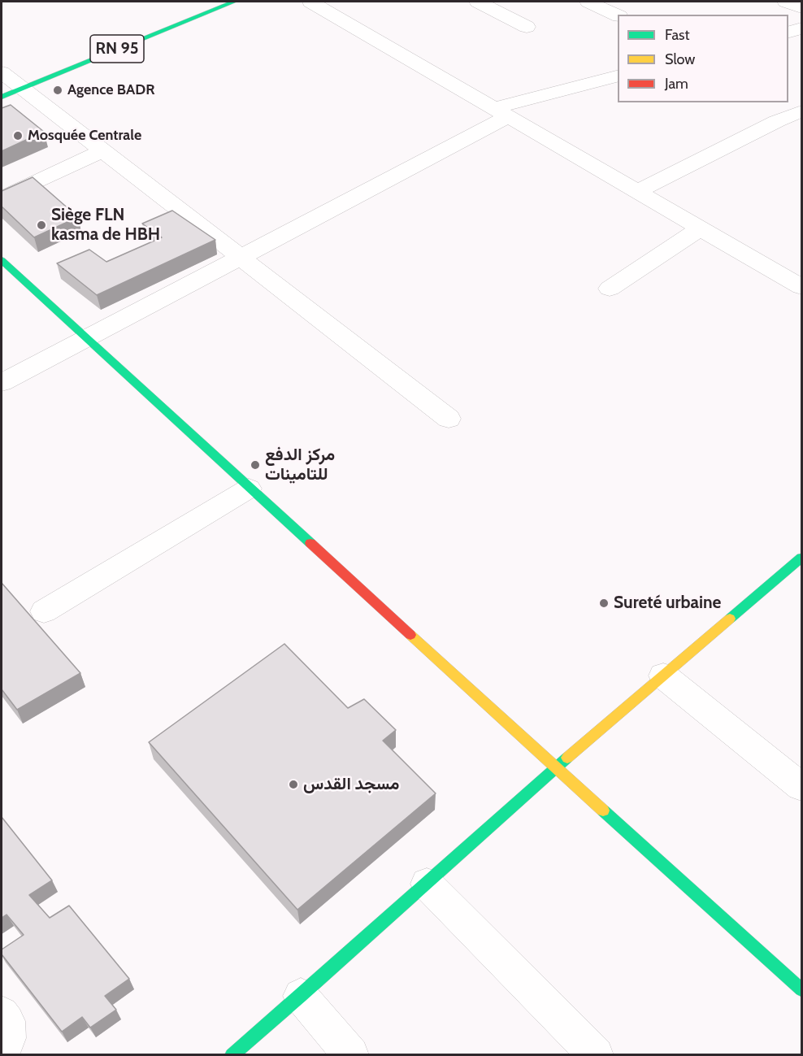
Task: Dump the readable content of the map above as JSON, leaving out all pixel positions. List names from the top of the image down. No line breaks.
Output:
{"streets":{"main road":["RN 95"]},"places":["Agence BADR","Mosquée Centrale","Siège FLN kasma de HBH","مركز الدفع للتامينات","Sureté urbaine","مسجد القدس"],"legend":["Fast","Slow","Jam"]}
